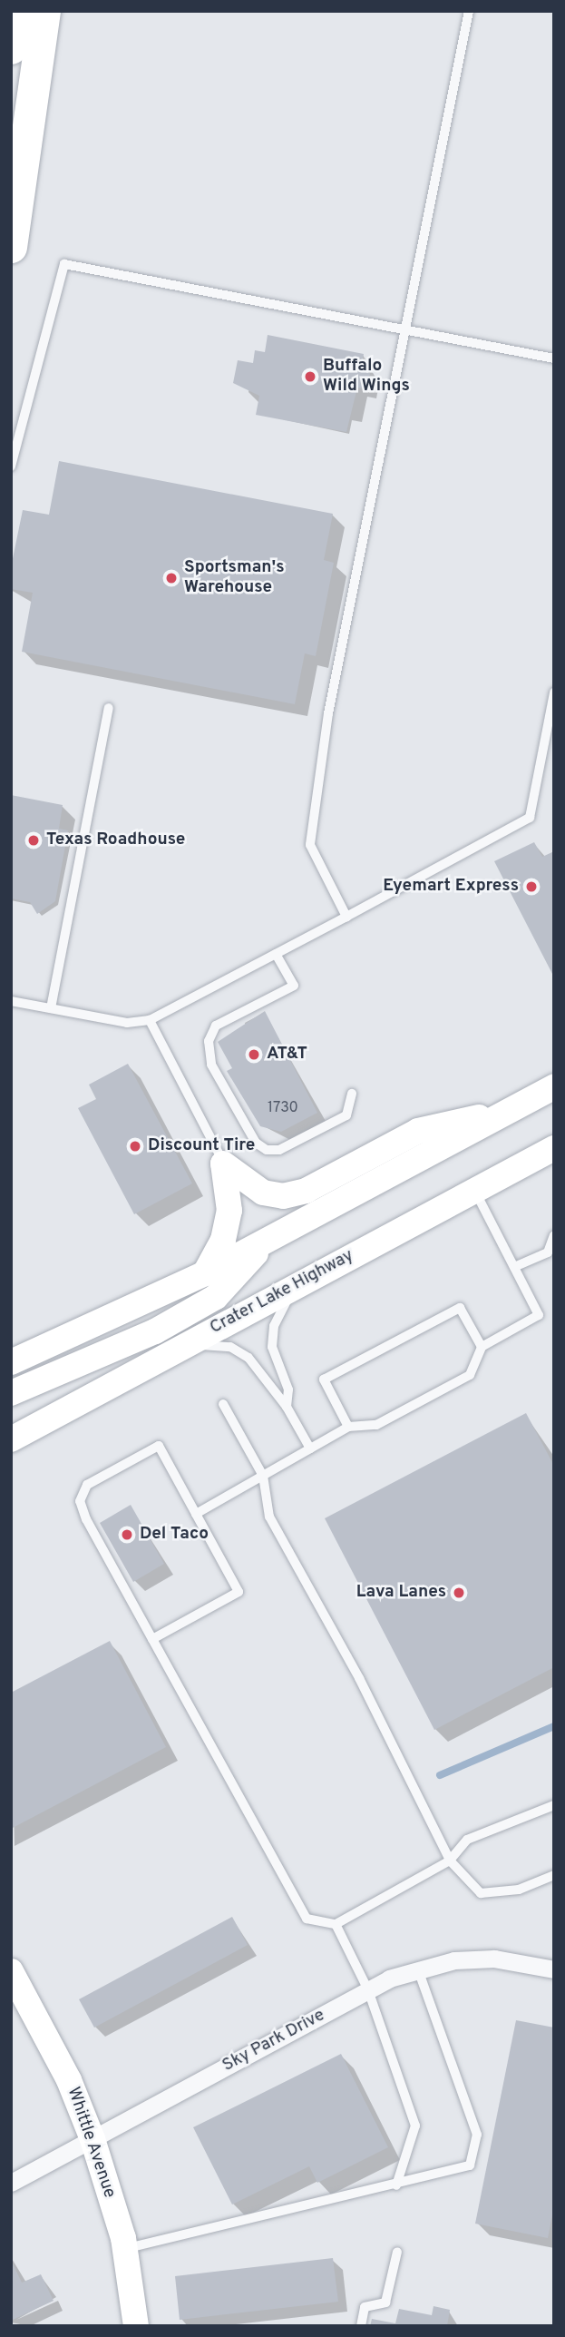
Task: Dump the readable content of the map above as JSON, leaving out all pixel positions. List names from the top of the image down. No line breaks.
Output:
{"streets":{"main road":["Crater Lake Highway","Whittle Avenue"],"street":["Sky Park Drive"]},"crossings":[["Sky Park Drive","Whittle Avenue"]],"places":["Buffalo Wild Wings","Sportsman's Warehouse","Texas Roadhouse","Eyemart Express","AT&T","Discount Tire","Del Taco","Lava Lanes"],"house_numbers":["1730"]}
